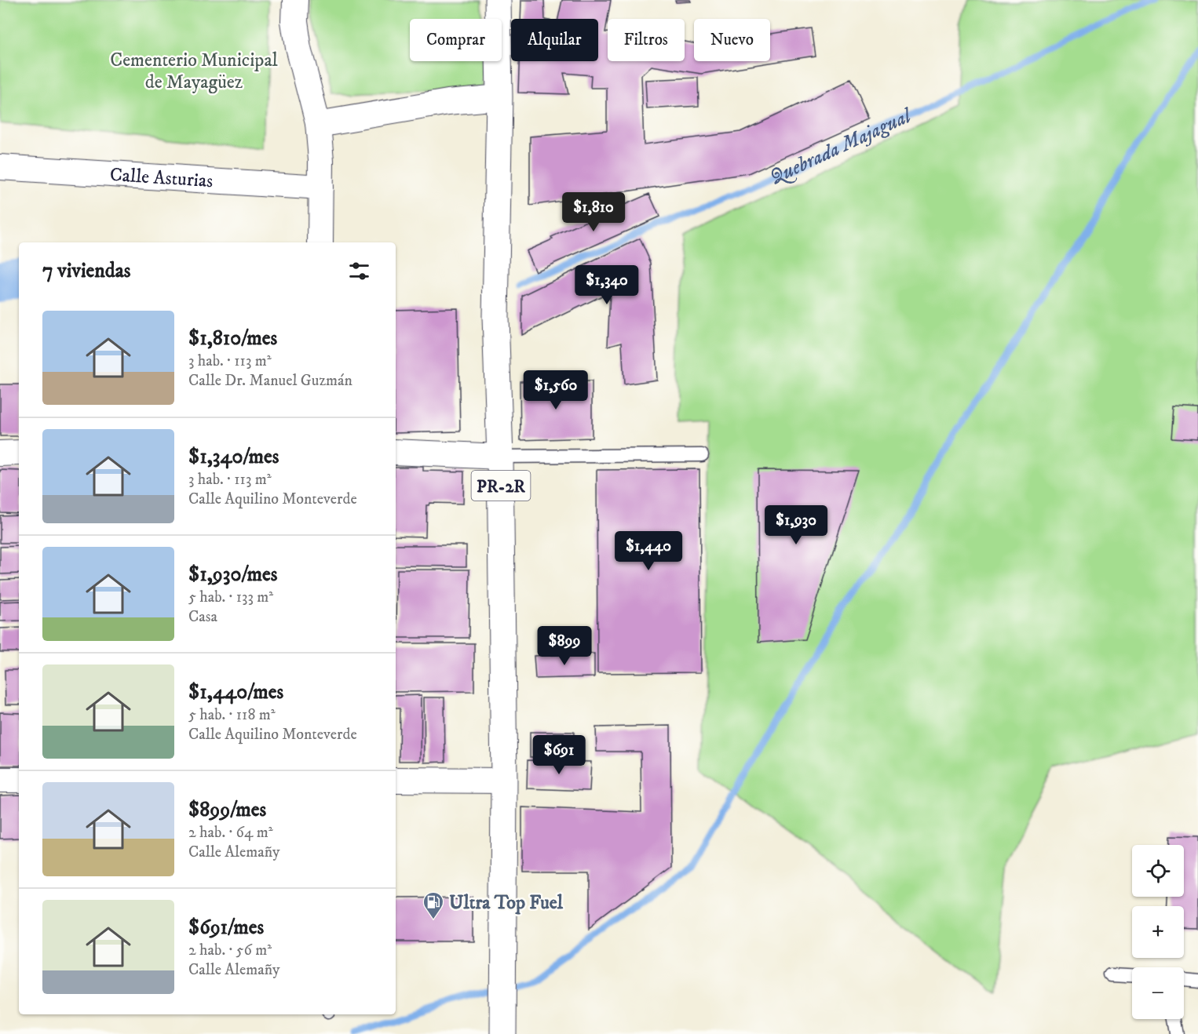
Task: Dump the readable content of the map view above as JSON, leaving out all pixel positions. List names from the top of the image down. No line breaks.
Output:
{"streets":{"main road":["PR-2R"],"street":["Calle Asturias"]},"water":["Quebrada Majagual"],"parks":["Cementerio Municipal de Mayagüez"],"places":{"fuel station":["Ultra Top Fuel"]},"page":{"chip":["Comprar","Alquilar","Filtros","Nuevo"],"price":["$1,810","$1,340","$1,560","$1,930","$1,440","$899","$691"],"heading":"7 viviendas","list":[{"name":"$1,810/mes","note":"3 hab. · 113 m² · Calle Dr. Manuel Guzmán"},{"name":"$1,340/mes","note":"3 hab. · 113 m² · Calle Aquilino Monteverde"},{"name":"$1,930/mes","note":"5 hab. · 133 m² · Casa"},{"name":"$1,440/mes","note":"5 hab. · 118 m² · Calle Aquilino Monteverde"},{"name":"$899/mes","note":"2 hab. · 64 m² · Calle Alemañy"},{"name":"$691/mes","note":"2 hab. · 56 m² · Calle Alemañy"}],"map_buttons":["+","−"]}}
